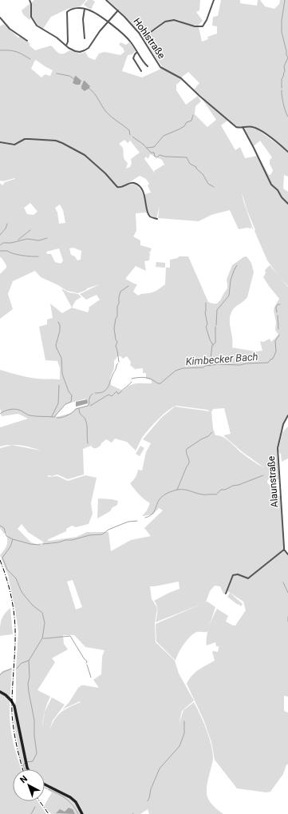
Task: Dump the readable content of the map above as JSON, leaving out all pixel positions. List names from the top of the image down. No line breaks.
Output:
{"streets":{"street":["Hohlstraße","Alaunstraße"]},"water":["Kimbecker Bach"],"north":"top left"}
